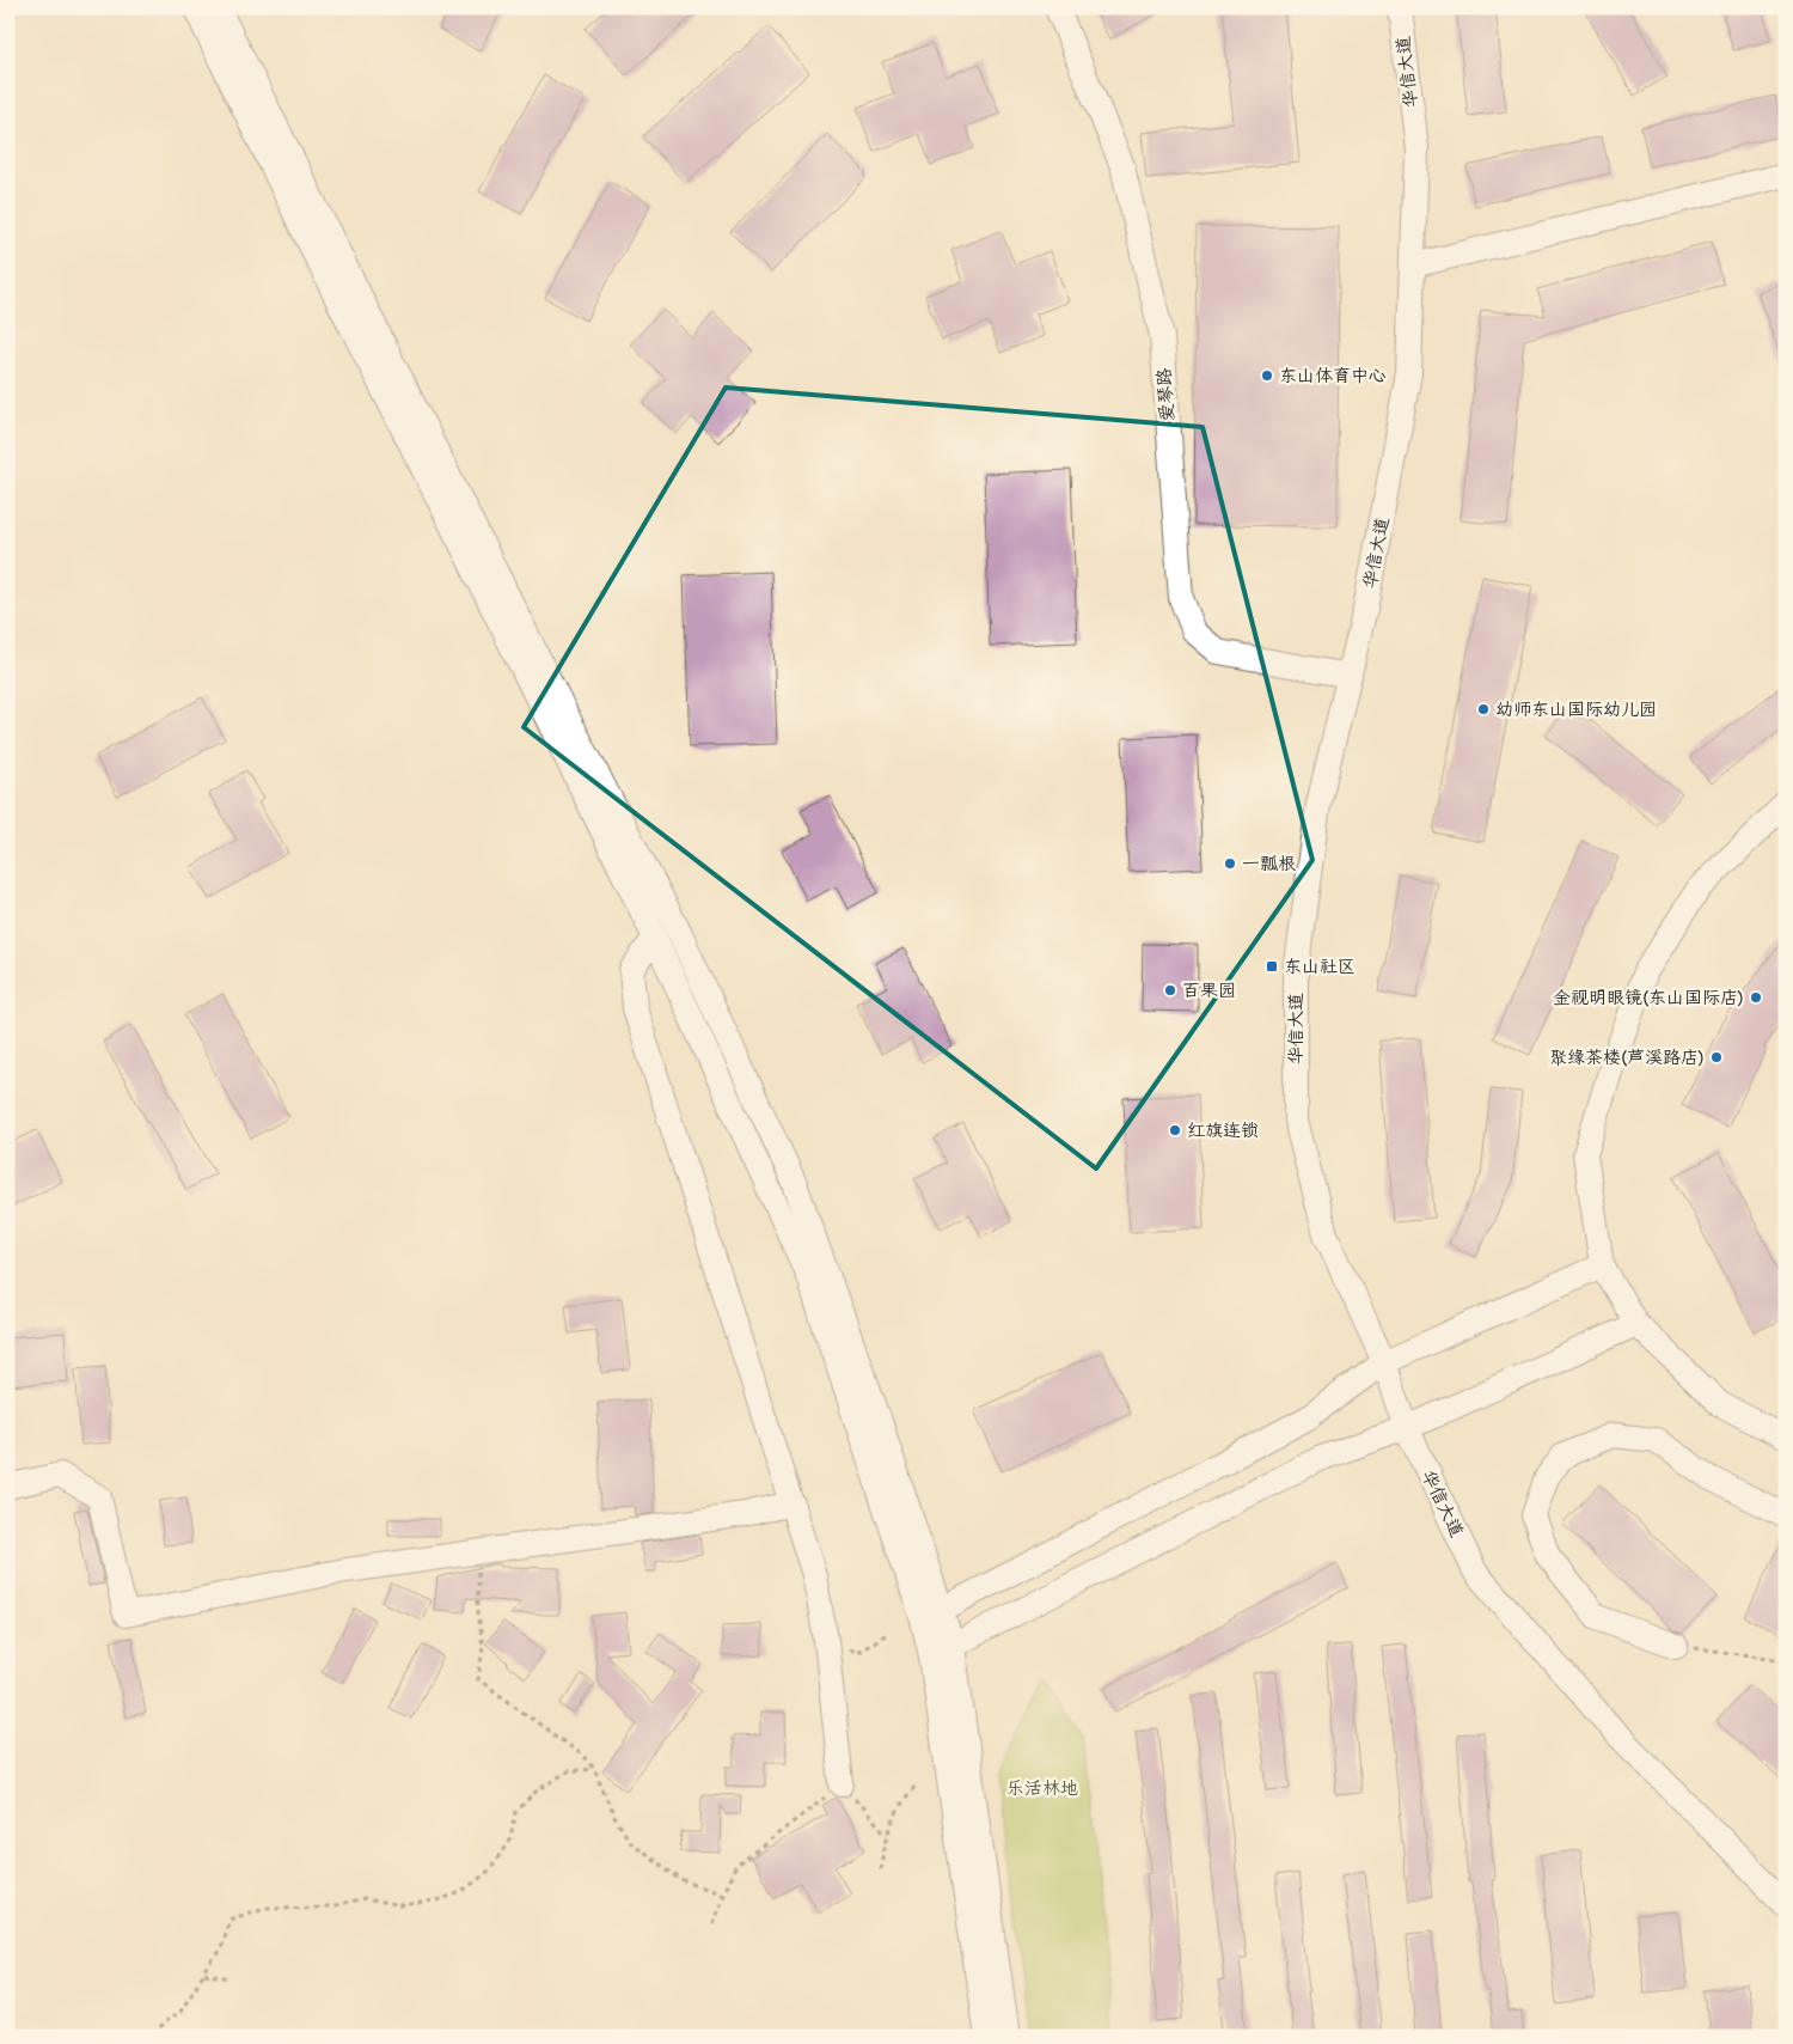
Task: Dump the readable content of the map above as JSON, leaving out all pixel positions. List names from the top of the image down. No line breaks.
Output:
{"streets":{"street":["华信大道","爱琴路"]},"crossings":[["华信大道","爱琴路"]],"parks":["乐活林地"],"places":{"other":["东山体育中心","幼师东山国际幼儿园","一瓢根","百果园","金视明眼镜(东山国际店)","聚缘茶楼(芦溪路店)","红旗连锁"],"transit":["东山社区"]}}
